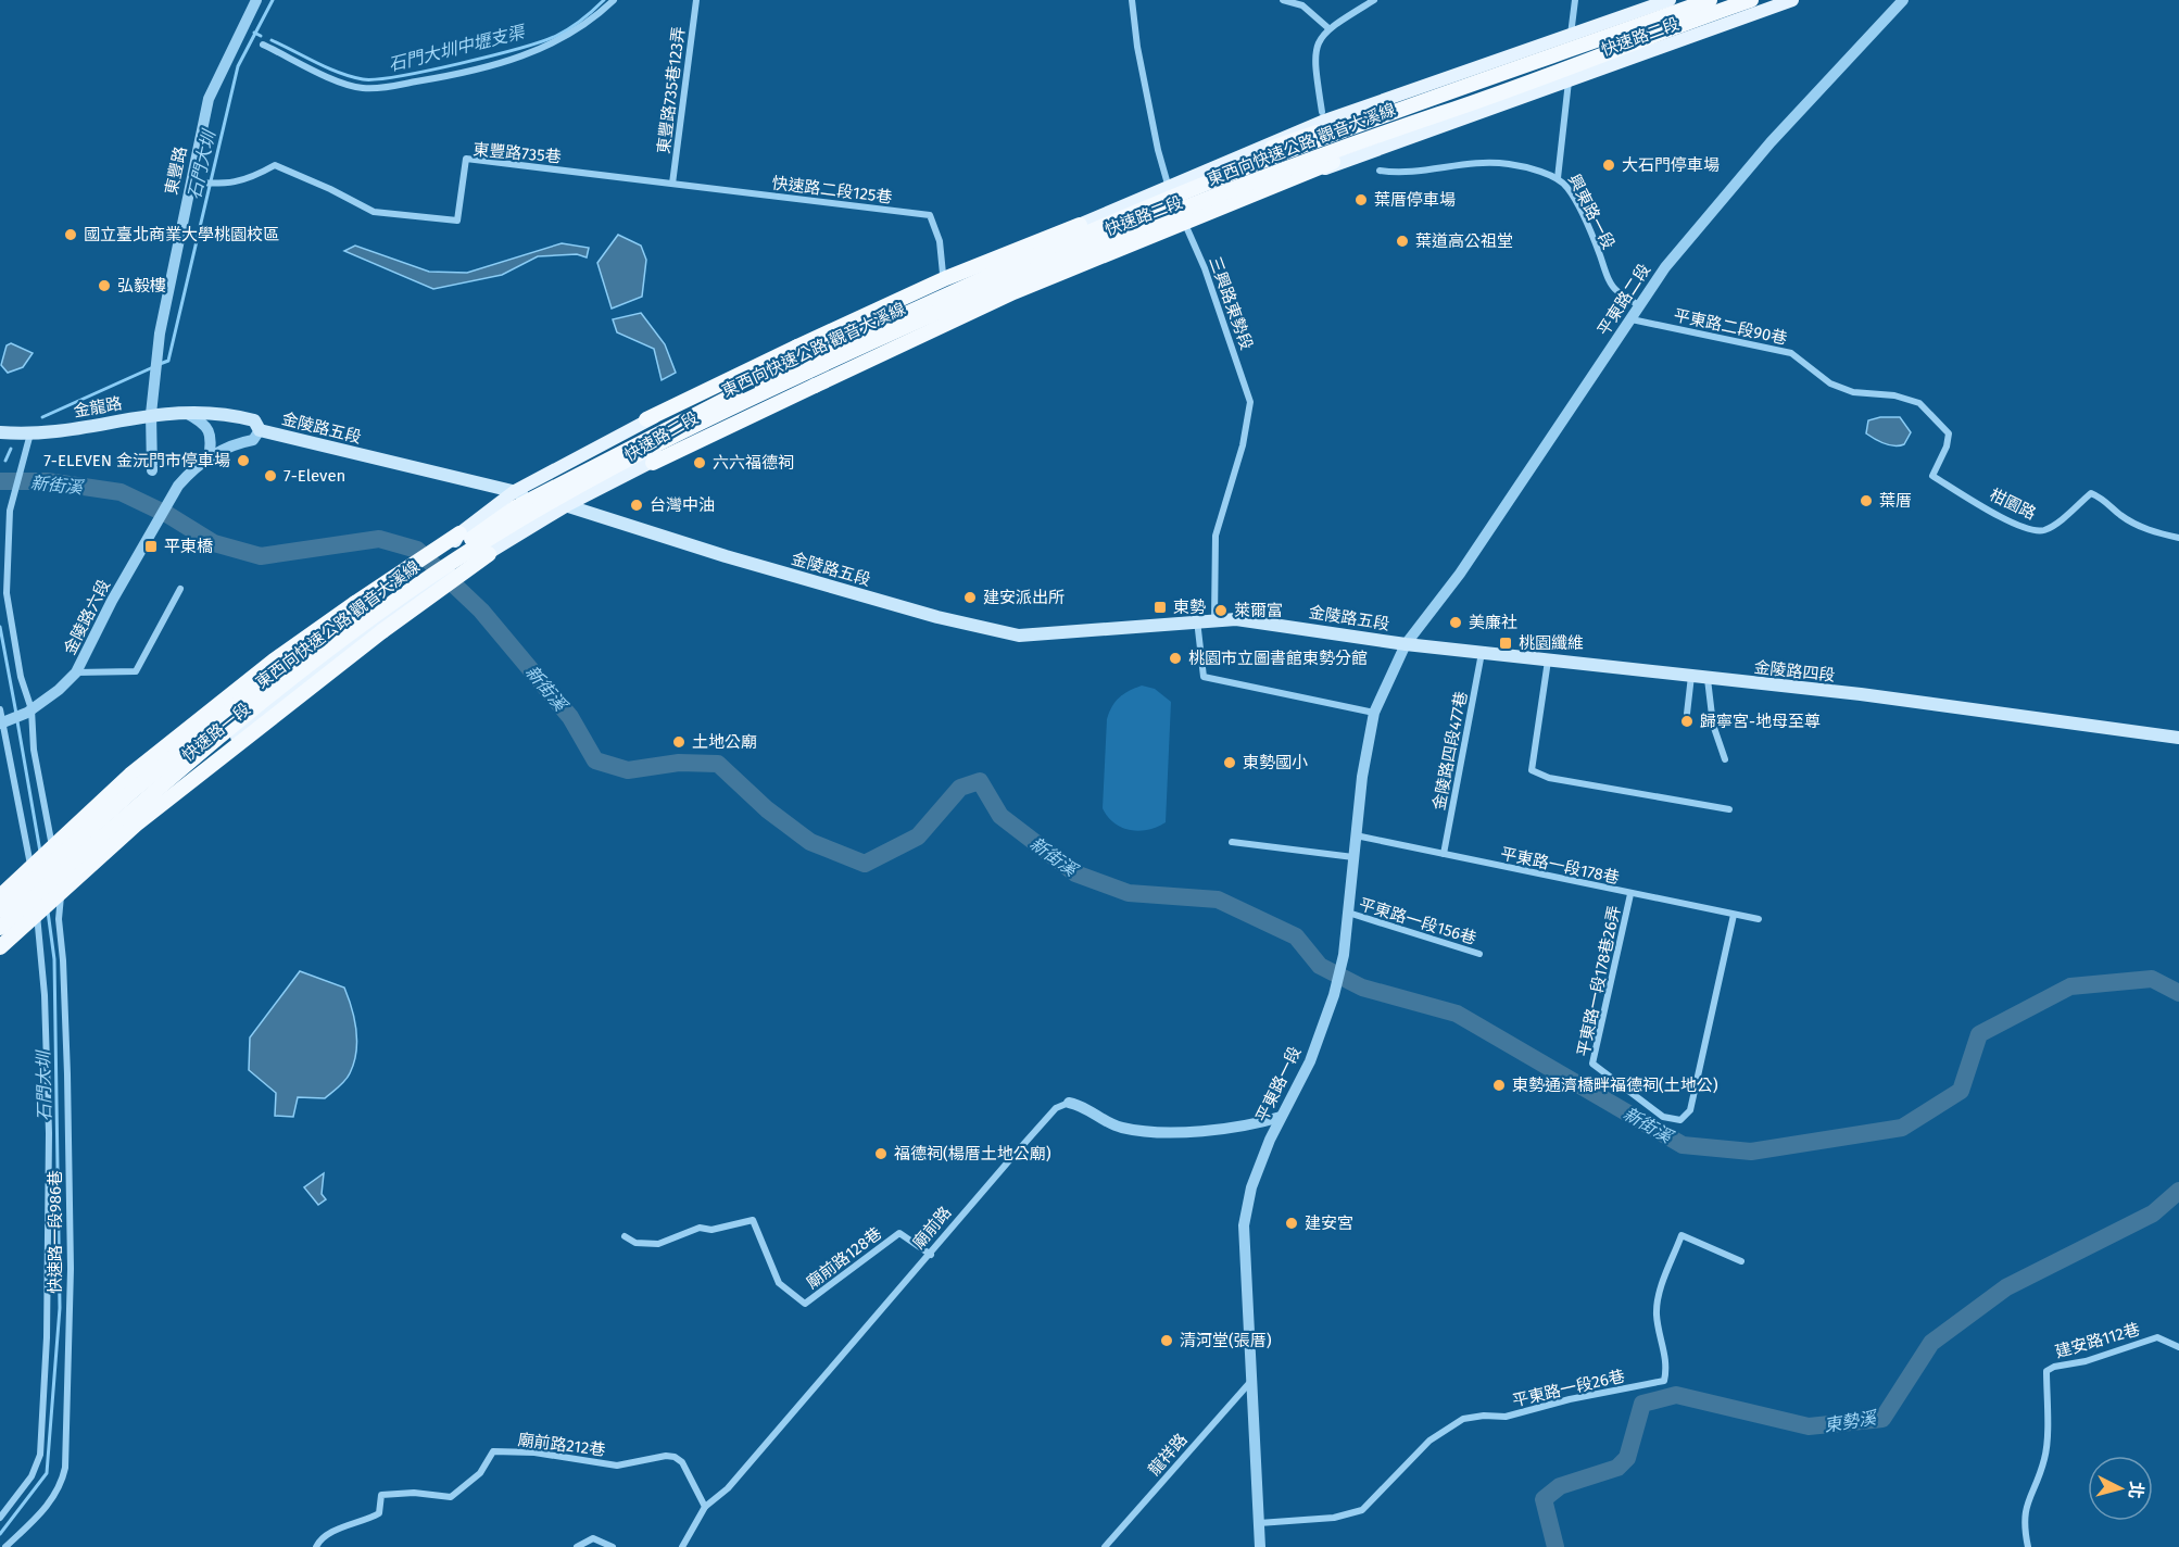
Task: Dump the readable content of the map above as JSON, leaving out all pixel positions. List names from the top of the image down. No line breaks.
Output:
{"streets":{"highway":["東西向快速公路 觀音大溪線"],"main road":["快速路二段","金龍路","金陵路五段","金陵路四段","快速路一段"],"street":["東豐路735巷123弄","東豐路735巷","東豐路","快速路二段125巷","興東路一段","平東路二段","三興路東勢段","平東路二段90巷","柑園路","金陵路六段","金陵路四段477巷","平東路一段178巷","平東路一段156巷","平東路一段178巷26弄","平東路一段","廟前路","快速路一段986巷","廟前路128巷","建安路112巷","平東路一段26巷","廟前路212巷","龍祥路"]},"crossings":[["快速路二段","興東路一段"],["快速路二段","三興路東勢段"],["快速路二段","金陵路五段"],["東豐路735巷123弄","東豐路735巷"],["東豐路735巷123弄","快速路二段125巷"],["東豐路735巷","東豐路"],["東豐路735巷","快速路二段125巷"],["東豐路","金龍路"],["興東路一段","平東路二段"],["平東路二段","平東路二段90巷"],["平東路二段","金陵路五段"],["平東路二段","金陵路四段"],["平東路二段","平東路一段"],["三興路東勢段","金陵路五段"],["平東路二段90巷","柑園路"],["金龍路","金陵路五段"],["金龍路","快速路一段986巷"],["金陵路五段","金陵路四段"],["金陵路五段","平東路一段"],["金陵路六段","快速路一段986巷"],["金陵路四段","金陵路四段477巷"],["金陵路四段","平東路一段"],["快速路一段","快速路一段986巷"],["金陵路四段477巷","平東路一段178巷"],["平東路一段178巷","平東路一段178巷26弄"],["平東路一段178巷","平東路一段"],["平東路一段156巷","平東路一段"],["平東路一段","廟前路"],["平東路一段","平東路一段26巷"],["平東路一段","龍祥路"],["廟前路","廟前路128巷"],["廟前路","廟前路212巷"]],"water":["石門大圳中壢支渠","石門大圳","新街溪","東勢溪"],"places":{"other":["大石門停車場","葉厝停車場","國立臺北商業大學桃園校區","葉道高公祖堂","弘毅樓","7-ELEVEN 金沅門市停車場","六六福德祠","7-Eleven","葉厝","台灣中油","建安派出所","萊爾富","美廉社","桃園市立圖書館東勢分館","歸寧宮-地母至尊","土地公廟","東勢國小","東勢通濟橋畔福德祠(土地公)","福德祠(楊厝土地公廟)","建安宮","清河堂(張厝)"],"transit":["平東橋","東勢","桃園纖維"]},"north":"right"}
